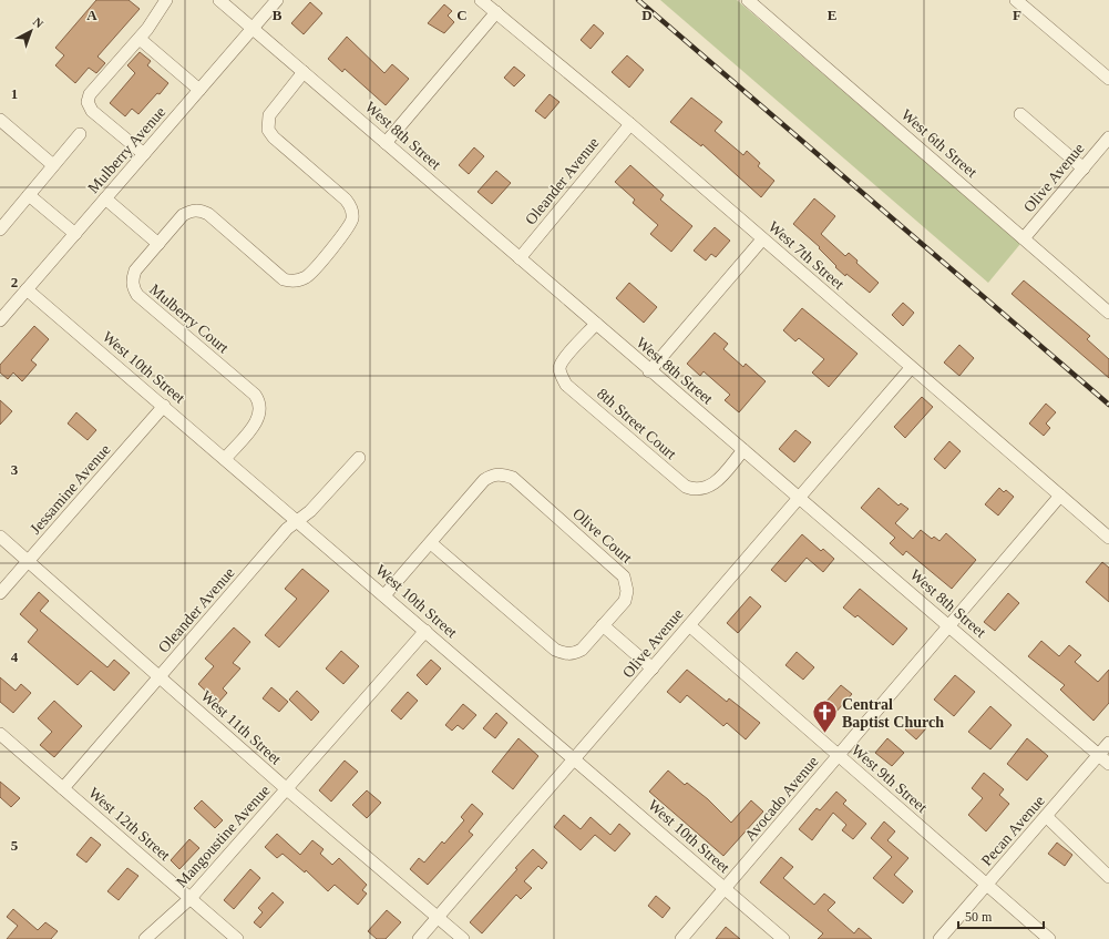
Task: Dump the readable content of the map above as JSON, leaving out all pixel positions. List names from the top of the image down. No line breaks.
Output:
{"streets":{"street":["West 8th Street","West 6th Street","Mulberry Avenue","Olive Avenue","Oleander Avenue","West 7th Street","Mulberry Court","West 10th Street","8th Street Court","Jessamine Avenue","Olive Court","West 11th Street","West 9th Street","Avocado Avenue","West 12th Street","Pecan Avenue","Mangoustine Avenue"]},"crossings":[["West 8th Street","Mulberry Avenue"],["West 8th Street","Olive Avenue"],["West 8th Street","Oleander Avenue"],["West 8th Street","Mulberry Court"],["West 8th Street","8th Street Court"],["West 8th Street","Avocado Avenue"],["West 8th Street","Pecan Avenue"],["West 6th Street","Olive Avenue"],["Mulberry Avenue","West 10th Street"],["Olive Avenue","West 7th Street"],["Olive Avenue","West 10th Street"],["Olive Avenue","West 11th Street"],["Olive Avenue","West 9th Street"],["Oleander Avenue","West 7th Street"],["Oleander Avenue","West 10th Street"],["Oleander Avenue","West 11th Street"],["Oleander Avenue","West 12th Street"],["West 7th Street","Avocado Avenue"],["Mulberry Court","West 10th Street"],["West 10th Street","Jessamine Avenue"],["West 10th Street","Olive Court"],["West 10th Street","Avocado Avenue"],["West 10th Street","Mangoustine Avenue"],["Jessamine Avenue","West 11th Street"],["West 11th Street","Mangoustine Avenue"],["West 9th Street","Avocado Avenue"],["West 9th Street","Pecan Avenue"],["West 12th Street","Mangoustine Avenue"]],"places":{"church":["Central Baptist Church"]},"scale_bar":"50 m","north":"top right","grid":{"columns":["A","B","C","D","E","F"],"rows":["1","2","3","4","5"]}}
